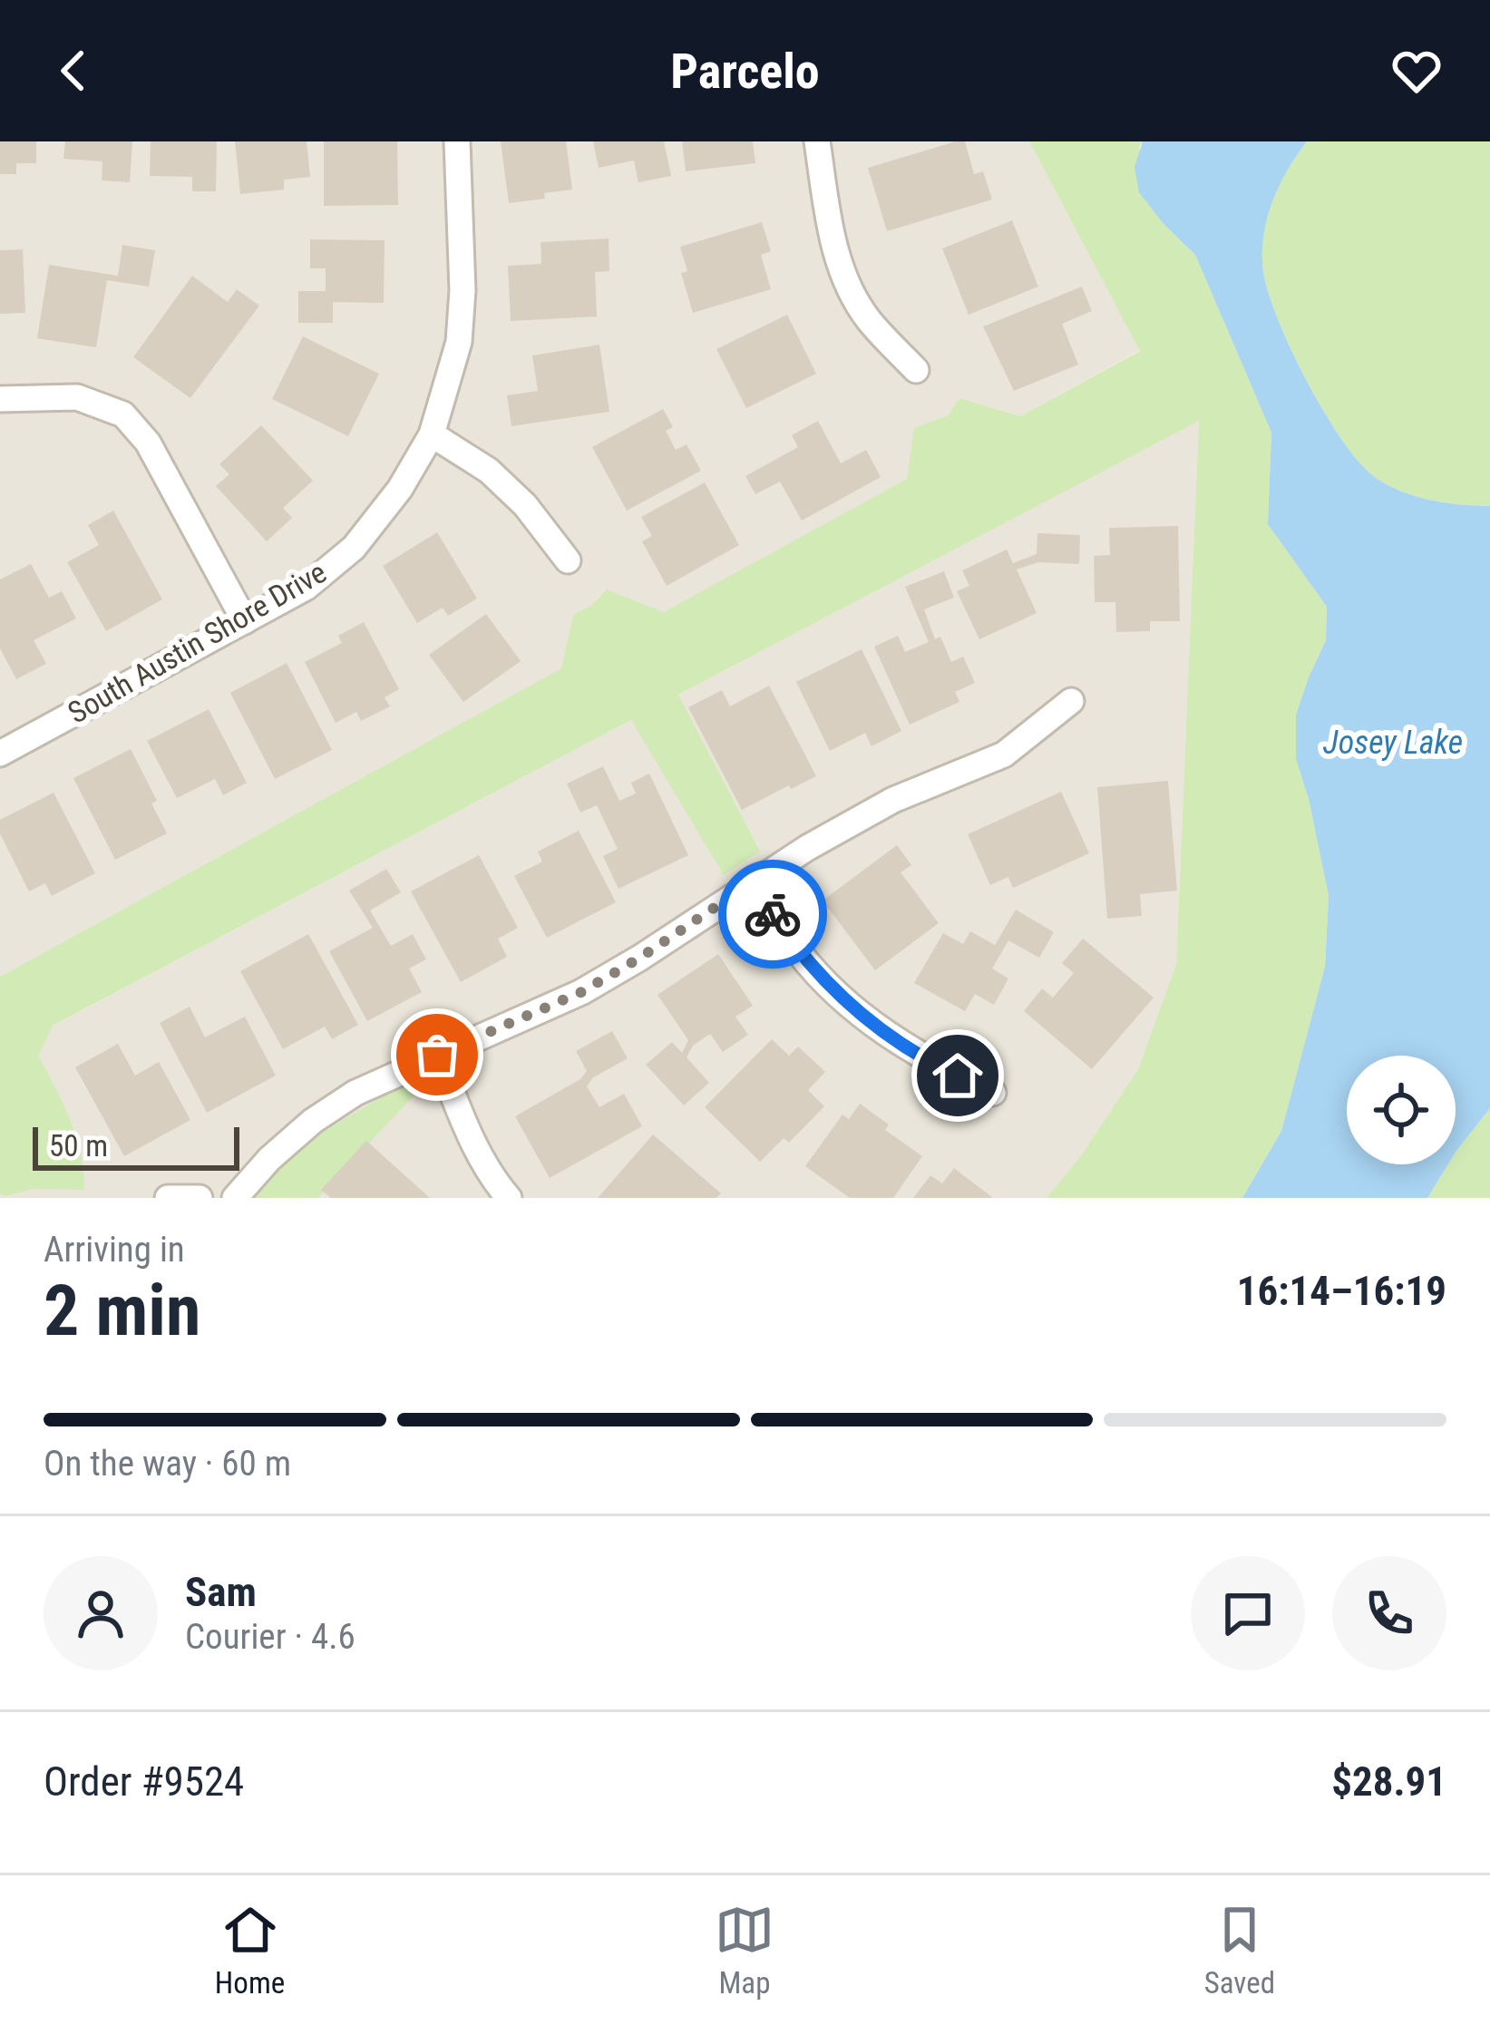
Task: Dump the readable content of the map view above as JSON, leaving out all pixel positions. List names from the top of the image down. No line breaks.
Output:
{"streets":{"street":["South Austin Shore Drive"]},"water":["Josey Lake"],"scale_bar":"50 m","page":{"header":"Parcelo","scale":"50 m","heading":["2 min","Arriving in","16:14–16:19"],"panel":["Sam","Courier · 4.6","Order #9524","$28.91"],"bar":"On the way · 60 m","tabs":["Home","Map","Saved"]}}
